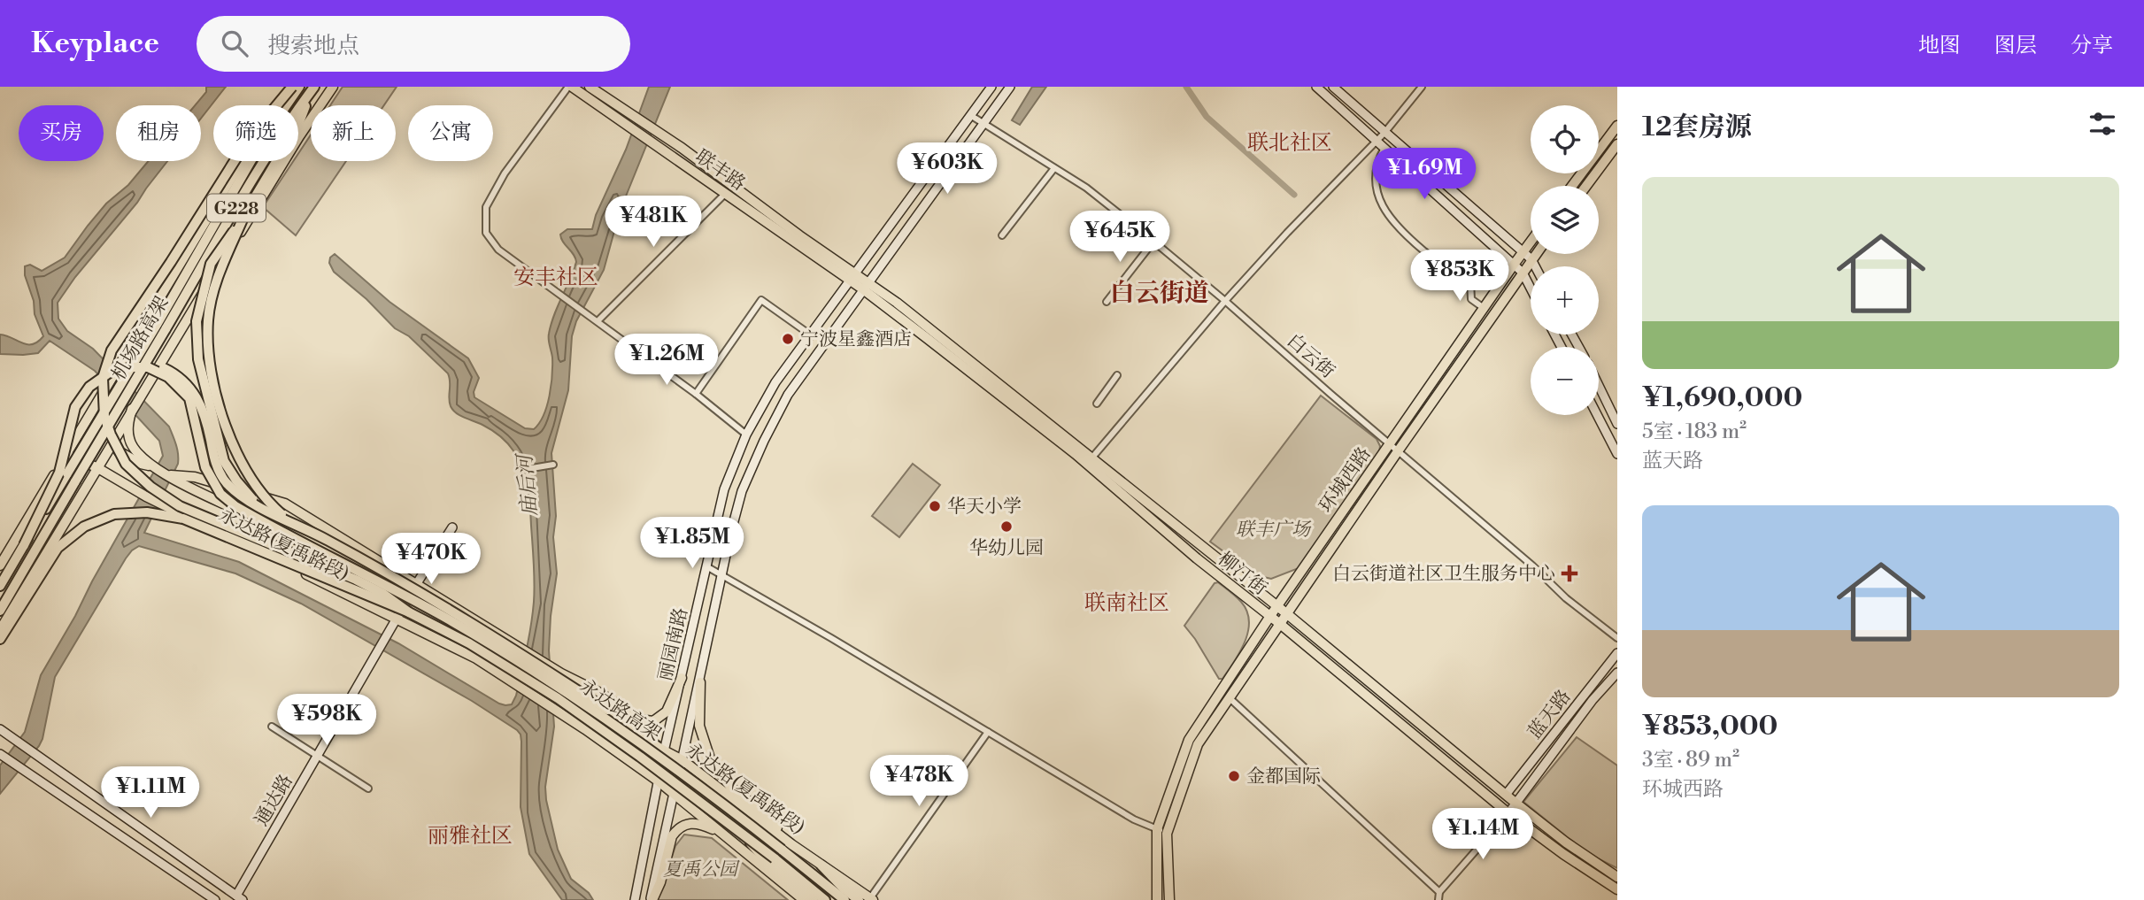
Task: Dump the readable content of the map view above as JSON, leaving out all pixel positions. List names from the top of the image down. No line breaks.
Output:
{"streets":{"highway":["G228","机场路高架","永达路高架"],"main road":["联丰路","环城西路","永达路(夏禹路段)","柳汀街"],"street":["白云街","丽园南路","蓝天路","通达路"]},"crossings":[["联丰路","柳汀街"],["联丰路","丽园南路"],["白云街","环城西路"],["白云街","丽园南路"],["环城西路","柳汀街"],["永达路(夏禹路段)","丽园南路"],["永达路(夏禹路段)","通达路"],["柳汀街","丽园南路"],["柳汀街","蓝天路"]],"districts":["联北社区","安丰社区","白云街道","联南社区","丽雅社区"],"water":["庙后河"],"parks":["联丰广场","夏禹公园"],"places":{"other":["宁波星鑫酒店","华天小学","华幼儿园","金都国际"],"health":["白云街道社区卫生服务中心"]},"page":{"header":"Keyplace","search":"搜索地点","nav":["地图","图层","分享"],"heading":"12套房源","map_buttons":["+","−"],"chip":["买房","租房","筛选","新上","公寓"],"price":["¥603K","¥1.69M","¥481K","¥645K","¥853K","¥1.26M","¥1.85M","¥470K","¥598K","¥478K","¥1.11M","¥1.14M"],"list":[{"name":"¥1,690,000","note":"5室 · 183 m² · 蓝天路"},{"name":"¥853,000","note":"3室 · 89 m² · 环城西路"}]}}
